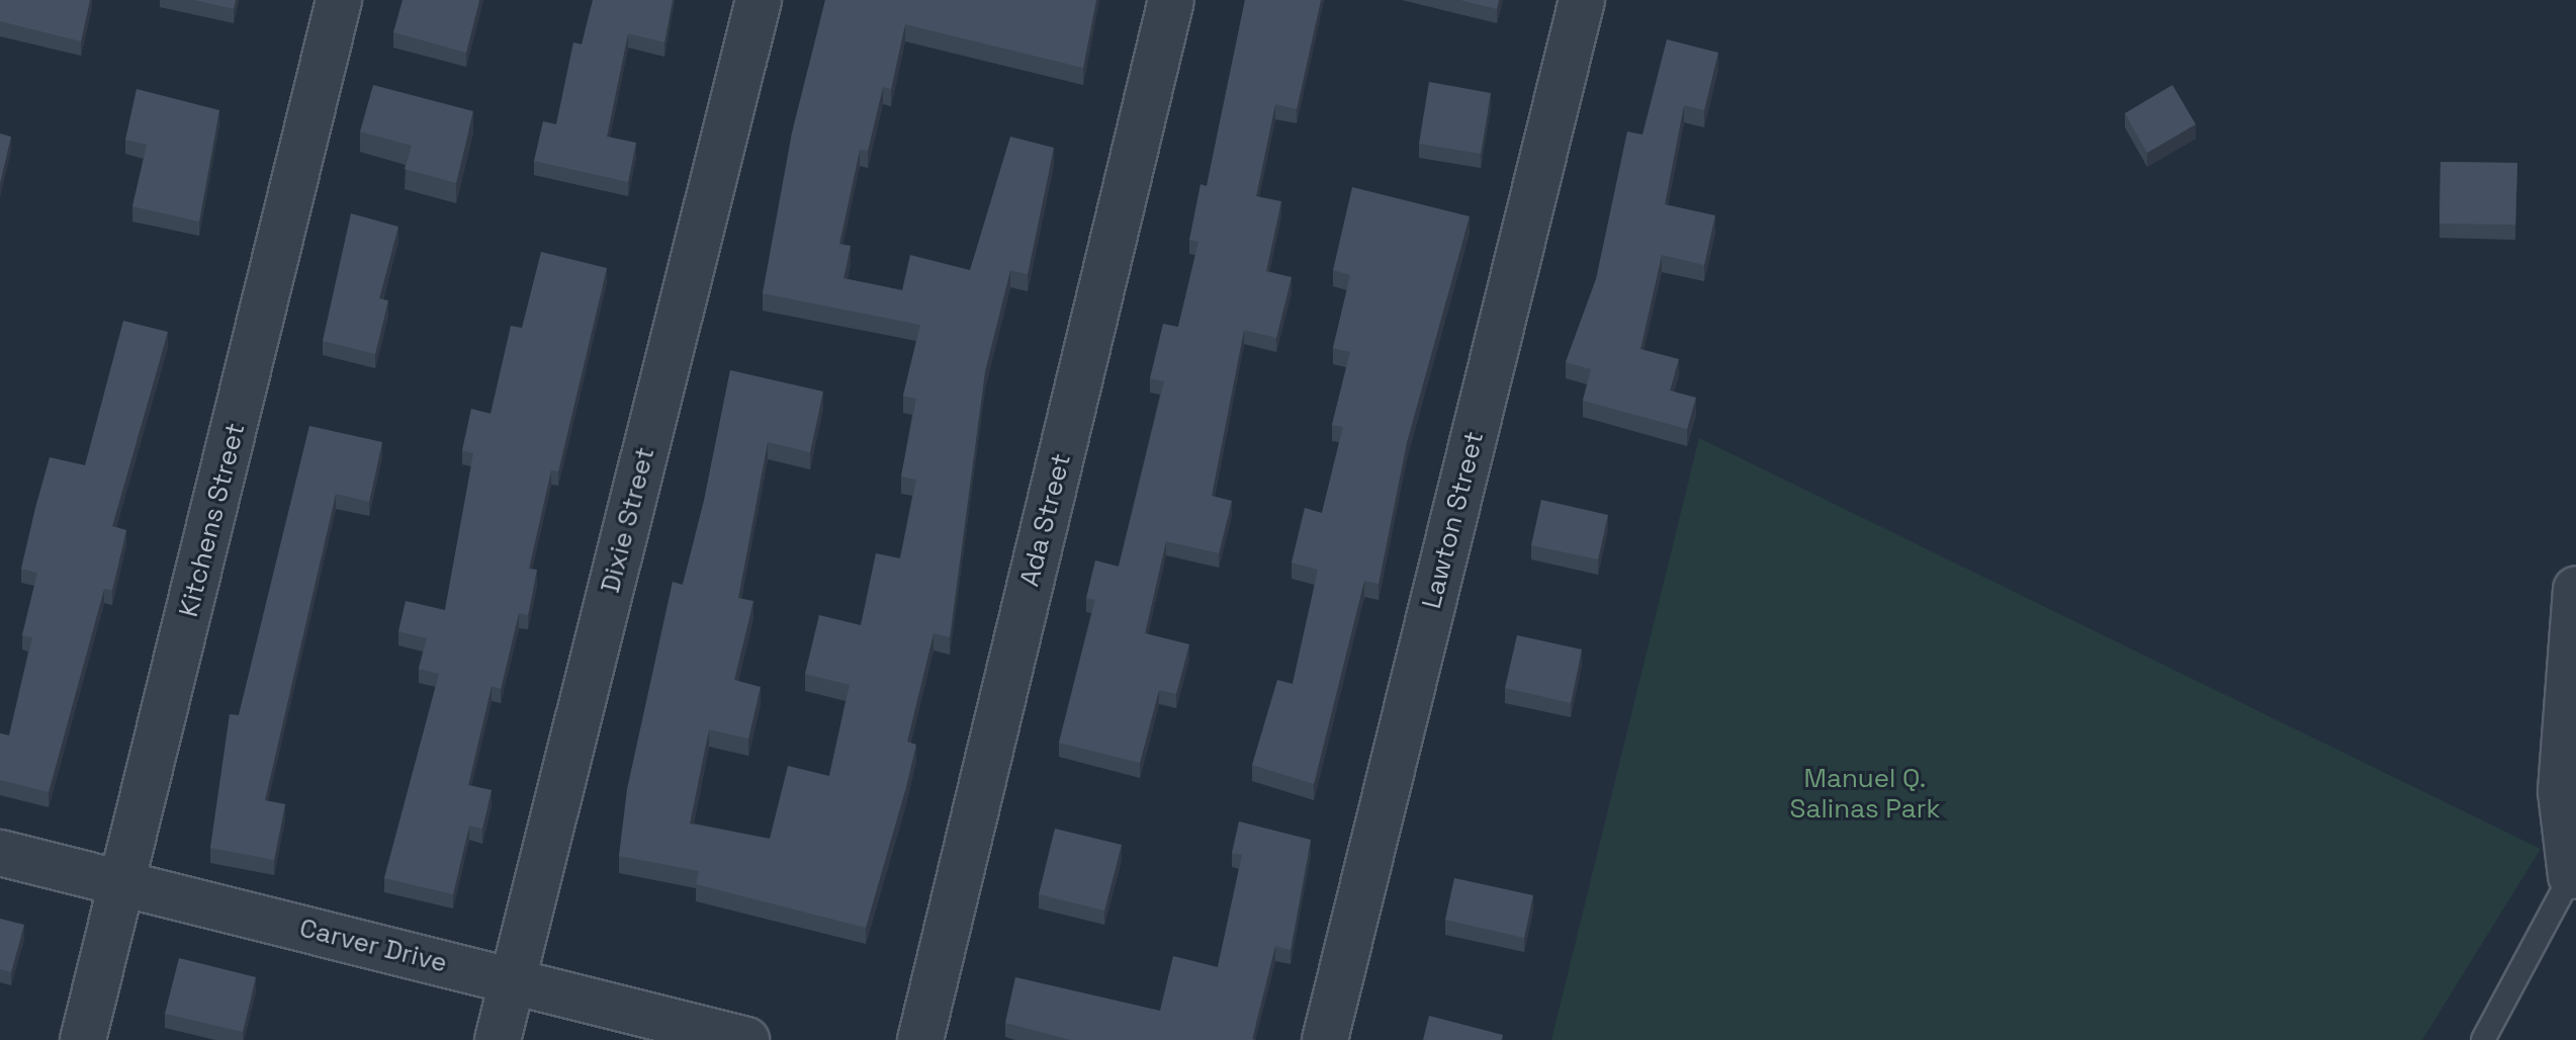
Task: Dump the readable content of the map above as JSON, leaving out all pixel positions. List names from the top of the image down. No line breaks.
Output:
{"streets":{"street":["Kitchens Street","Dixie Street","Ada Street","Lawton Street","Carver Drive"]},"crossings":[["Kitchens Street","Carver Drive"],["Dixie Street","Carver Drive"]],"parks":["Manuel Q. Salinas Park"]}
